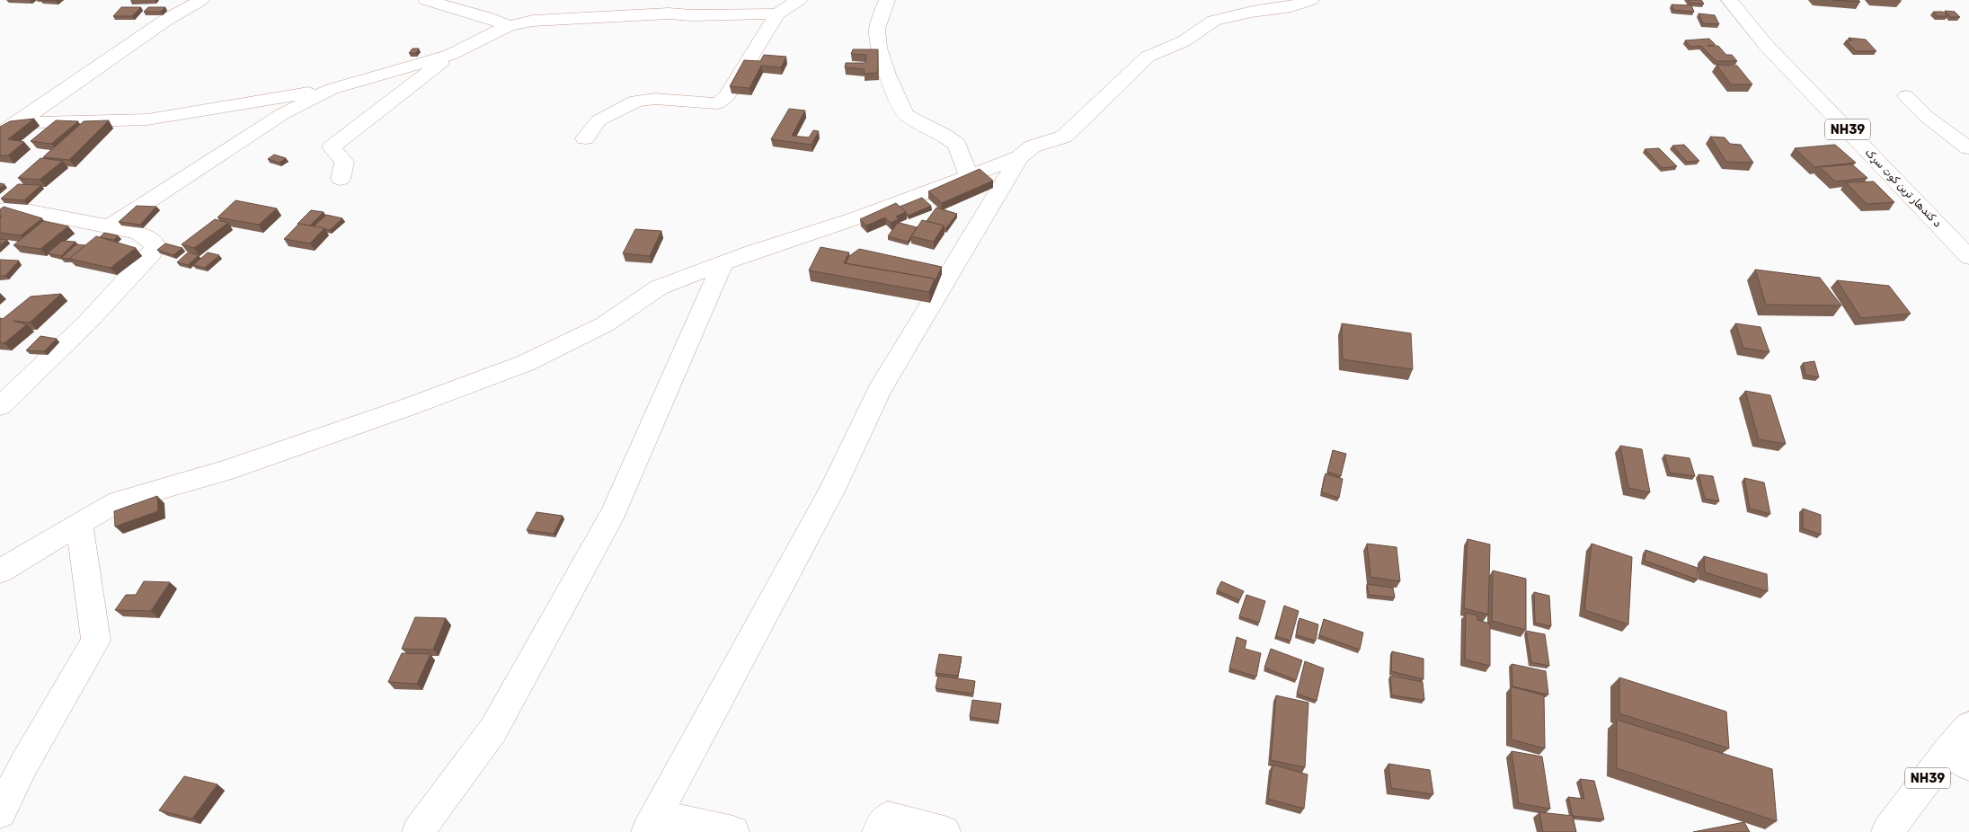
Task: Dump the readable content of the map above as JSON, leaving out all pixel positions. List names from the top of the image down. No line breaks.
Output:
{"streets":{"street":["NH39","د کندهار ترين کوټ سړک"]}}
